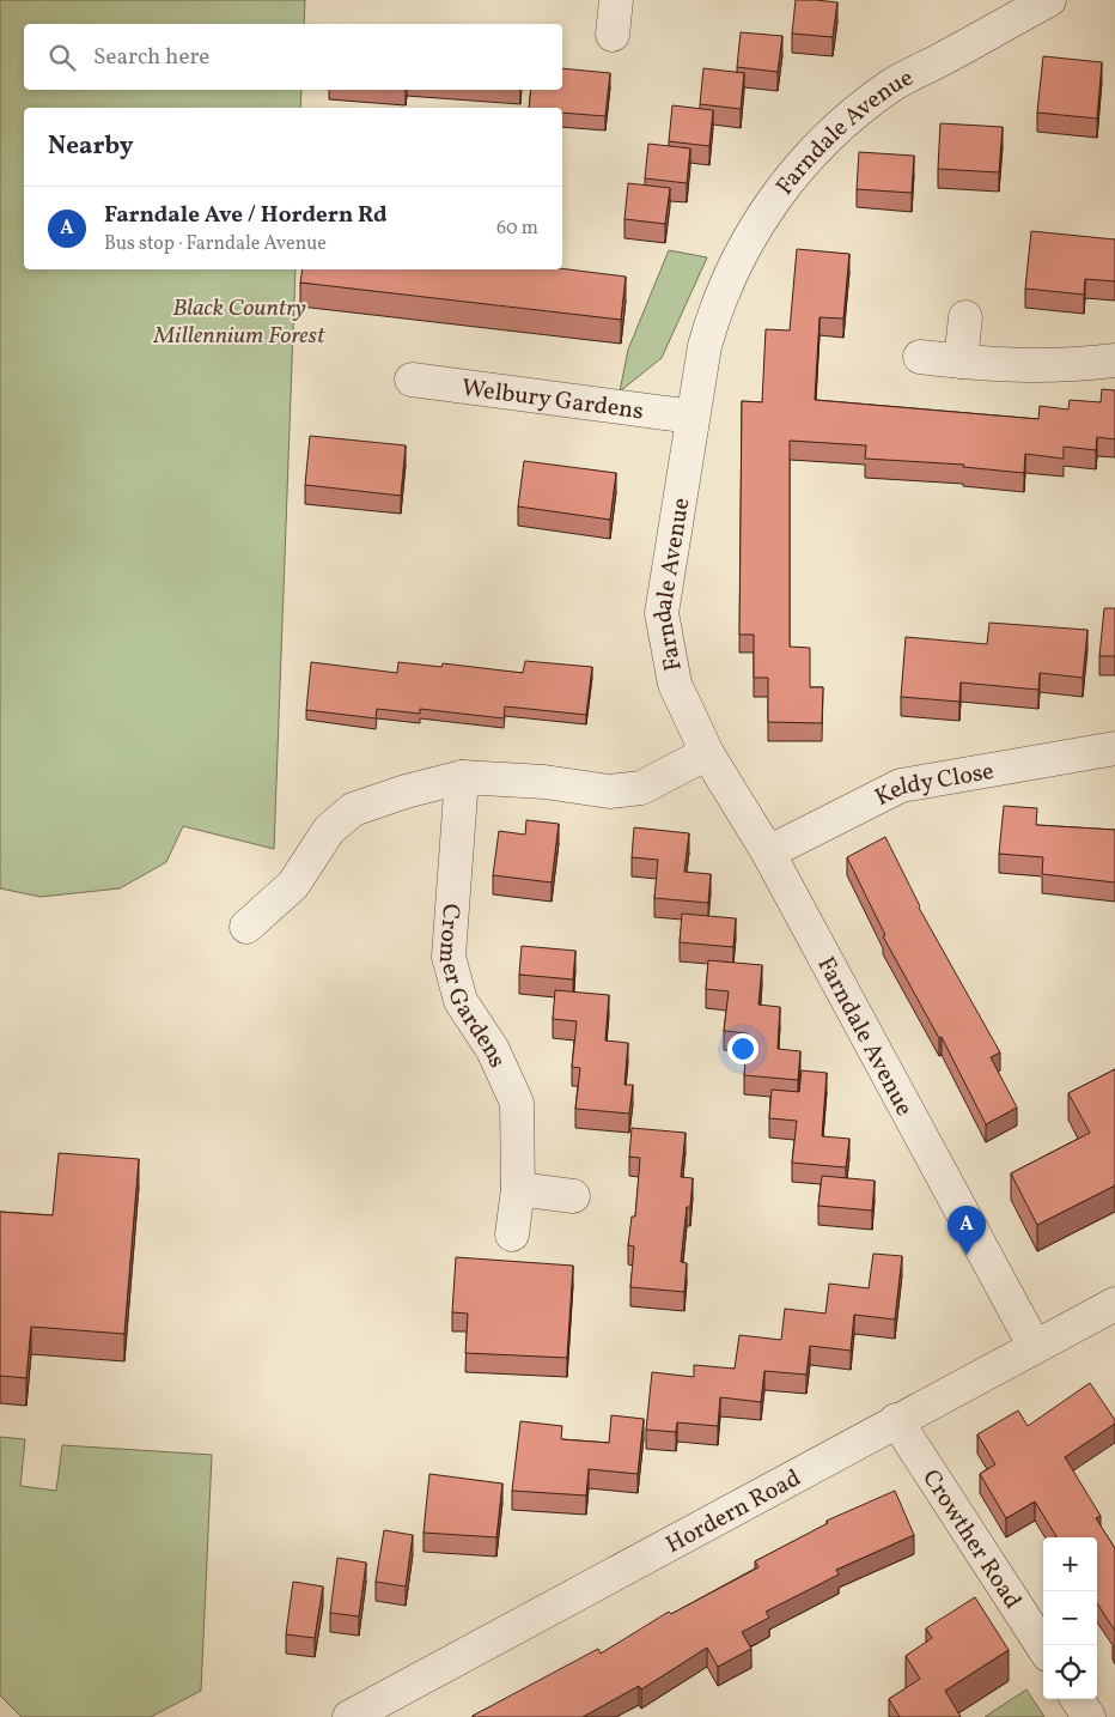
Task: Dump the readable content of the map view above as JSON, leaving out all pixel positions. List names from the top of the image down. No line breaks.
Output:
{"streets":{"street":["Farndale Avenue","Welbury Gardens","Keldy Close","Cromer Gardens","Hordern Road","Crowther Road"]},"crossings":[["Farndale Avenue","Welbury Gardens"],["Farndale Avenue","Keldy Close"],["Farndale Avenue","Hordern Road"],["Hordern Road","Crowther Road"]],"parks":["Black Country Millennium Forest"],"page":{"search":"Search here","heading":"Nearby","list":[{"mark":"A","name":"Farndale Ave / Hordern Rd","note":"Bus stop · Farndale Avenue","value":"60 m"}],"pins":"A","map_buttons":["+","−"]}}
